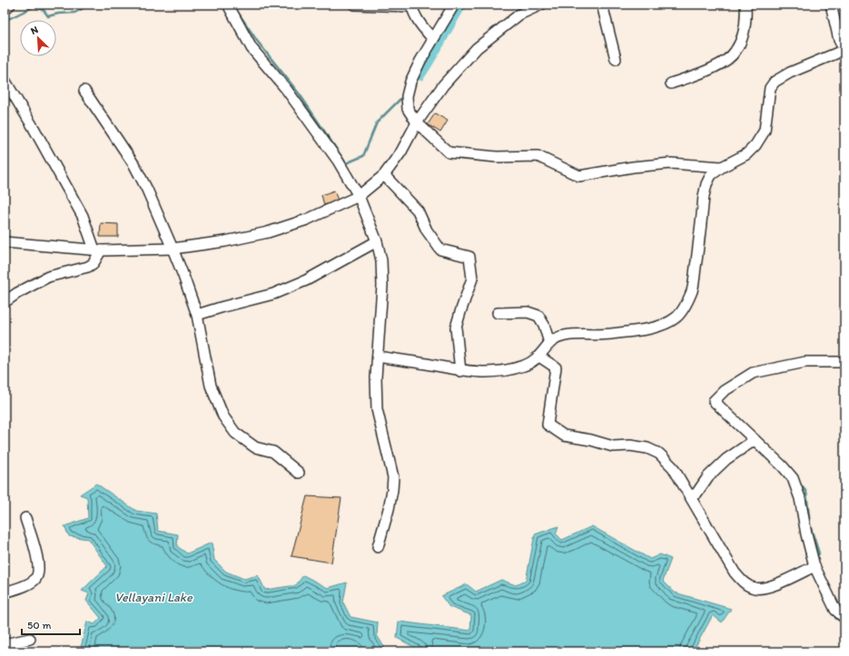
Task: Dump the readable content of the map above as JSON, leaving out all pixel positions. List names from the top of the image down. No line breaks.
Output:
{"water":["Vellayani Lake"],"scale_bar":"50 m","north":"top left"}
